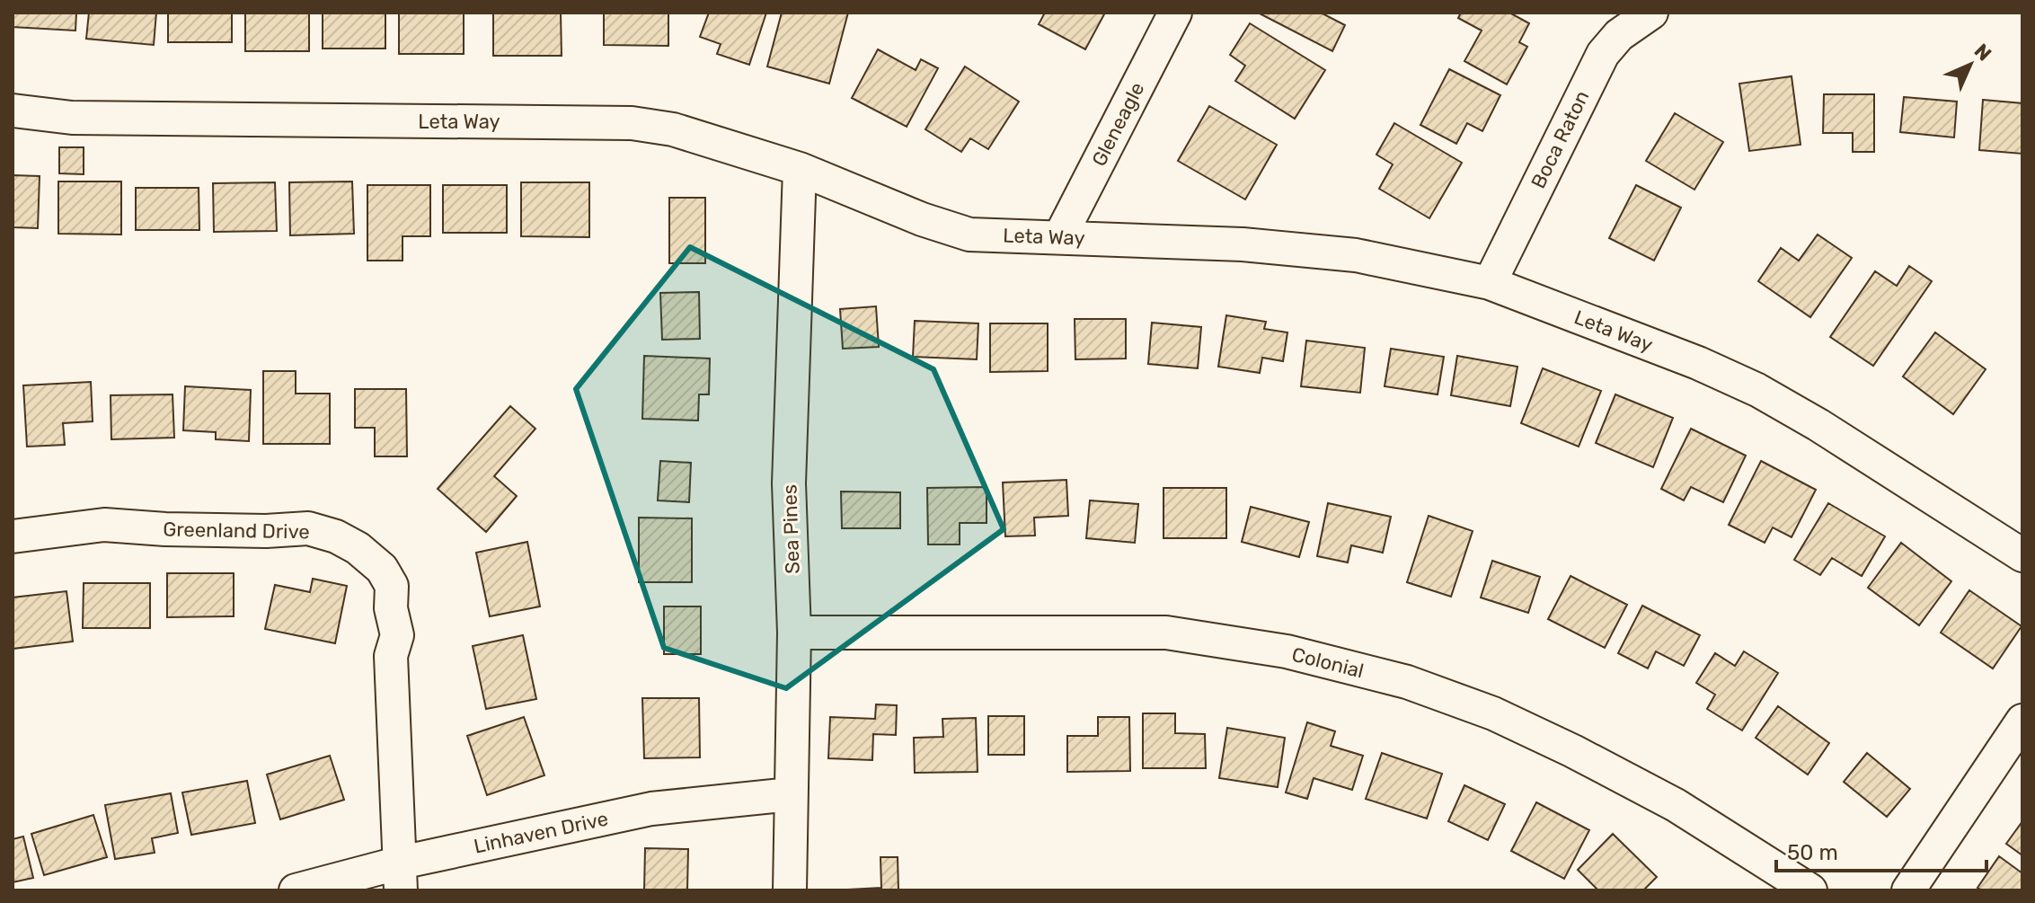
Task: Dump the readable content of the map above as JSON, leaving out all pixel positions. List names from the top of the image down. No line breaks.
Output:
{"streets":{"street":["Leta Way","Gleneagle","Boca Raton","Sea Pines","Greenland Drive","Colonial","Linhaven Drive"]},"crossings":[["Leta Way","Gleneagle"],["Leta Way","Boca Raton"],["Leta Way","Sea Pines"],["Sea Pines","Colonial"],["Sea Pines","Linhaven Drive"],["Greenland Drive","Linhaven Drive"]],"scale_bar":"50 m","north":"top right"}
